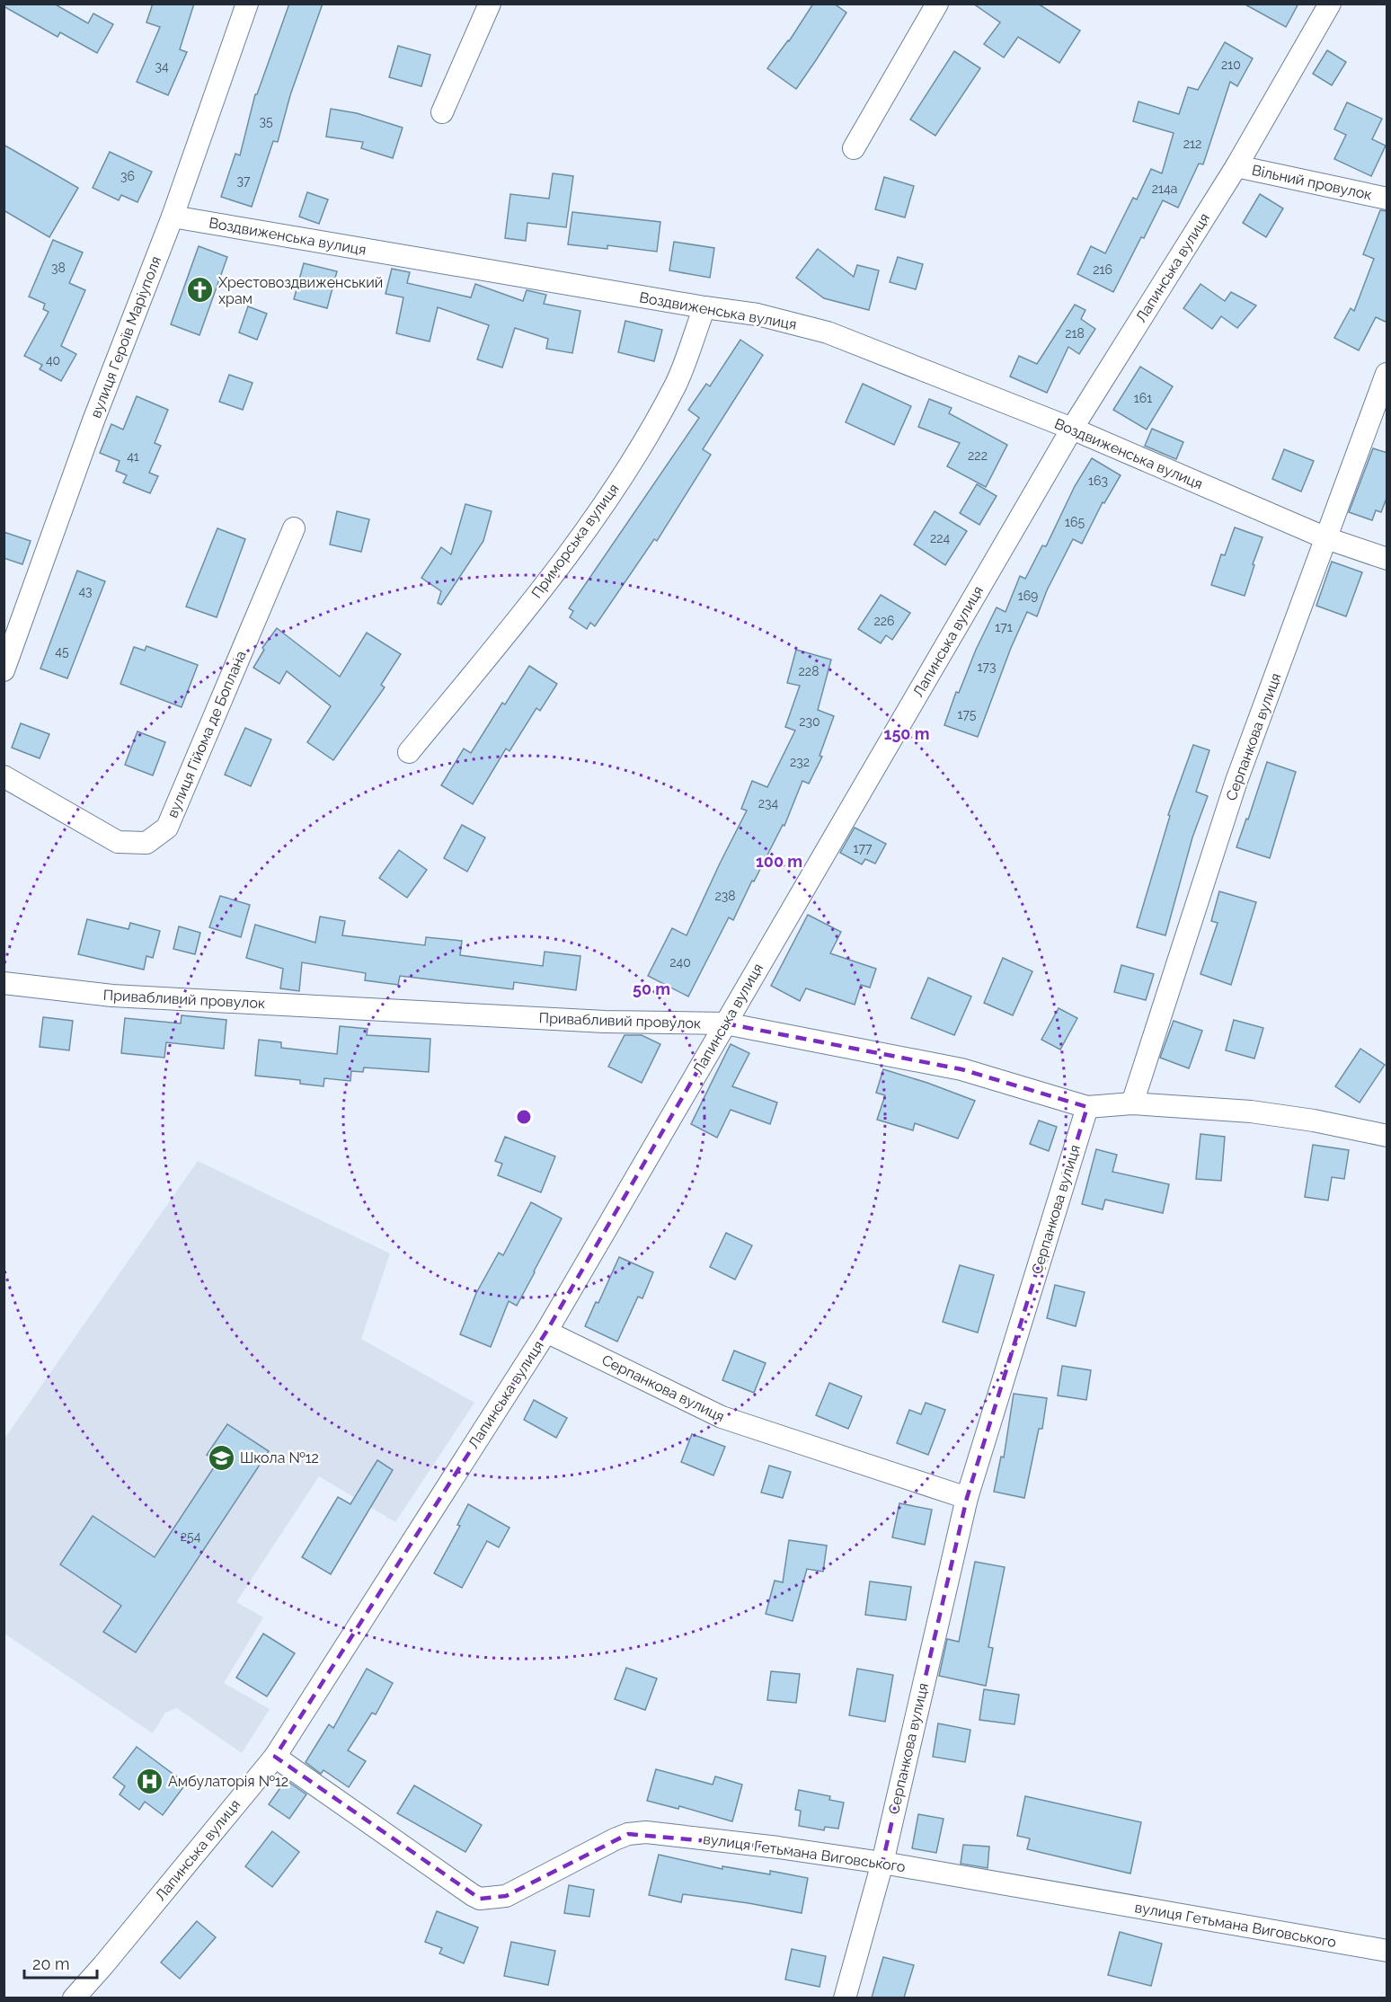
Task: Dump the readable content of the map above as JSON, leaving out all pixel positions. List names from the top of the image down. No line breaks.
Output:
{"streets":{"street":["Вільний провулок","Воздвиженська вулиця","Лапинська вулиця","вулиця Героїв Маріуполя","Приморська вулиця","вулиця Гійома де Боплана","Серпанкова вулиця","Привабливий провулок","вулиця Гетьмана Виговського"]},"crossings":[["Вільний провулок","Лапинська вулиця"],["Воздвиженська вулиця","Лапинська вулиця"],["Воздвиженська вулиця","вулиця Героїв Маріуполя"],["Воздвиженська вулиця","Приморська вулиця"],["Воздвиженська вулиця","Серпанкова вулиця"],["Лапинська вулиця","Серпанкова вулиця"],["Лапинська вулиця","Привабливий провулок"],["Лапинська вулиця","вулиця Гетьмана Виговського"],["Серпанкова вулиця","Привабливий провулок"],["Серпанкова вулиця","вулиця Гетьмана Виговського"]],"places":{"church":["Хрестовоздвиженський храм"],"school or university":["Школа №12"],"hospital":["Амбулаторія №12"]},"house_numbers":["210","34","35","212","36","37","214а","38","216","218","40","161","222","41","163","165","224","43","169","226","171","45","173","228","175","230","232","234","177","238","240","254"],"scale_bar":"20 m","rings":["150 m","100 m","50 m"]}
